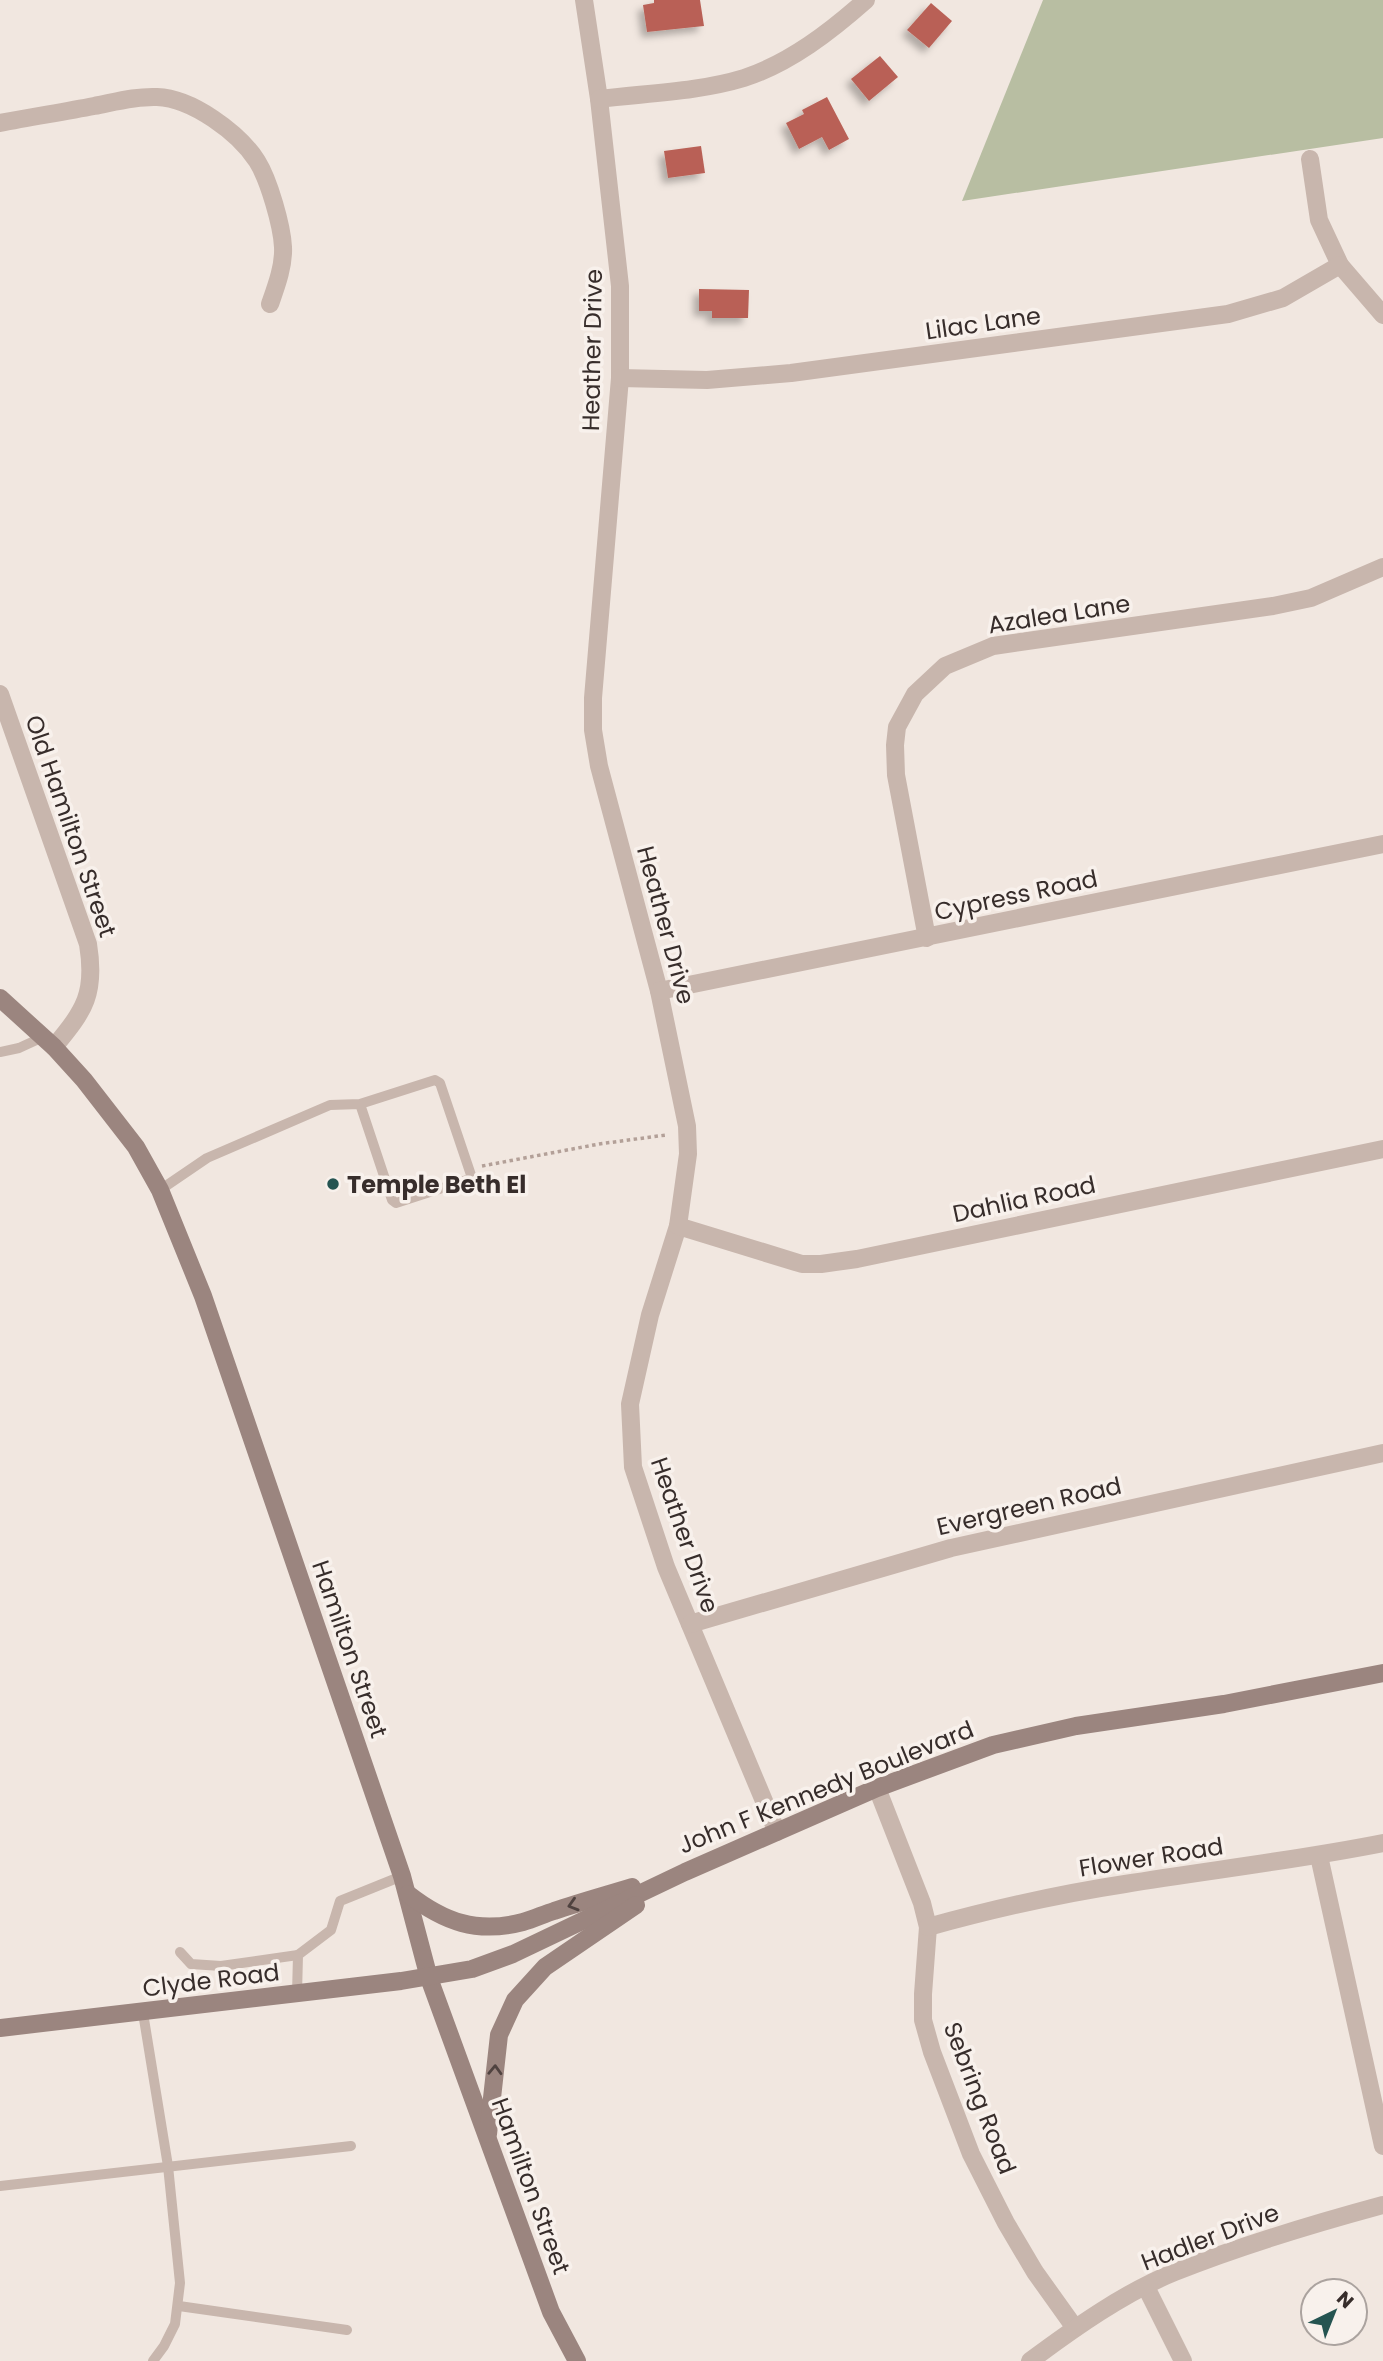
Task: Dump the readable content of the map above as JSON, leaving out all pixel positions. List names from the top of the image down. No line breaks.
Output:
{"streets":{"street":["Lilac Lane","Heather Drive","Azalea Lane","Old Hamilton Street","Cypress Road","Dahlia Road","Evergreen Road","Hamilton Street","John F Kennedy Boulevard","Flower Road","Clyde Road","Sebring Road","Hadler Drive"]},"crossings":[["Lilac Lane","Heather Drive"],["Heather Drive","Cypress Road"],["Heather Drive","Dahlia Road"],["Heather Drive","Evergreen Road"],["Heather Drive","John F Kennedy Boulevard"],["Azalea Lane","Cypress Road"],["Old Hamilton Street","Hamilton Street"],["Hamilton Street","John F Kennedy Boulevard"],["Hamilton Street","Clyde Road"],["John F Kennedy Boulevard","Clyde Road"],["John F Kennedy Boulevard","Sebring Road"],["Flower Road","Sebring Road"],["Sebring Road","Hadler Drive"]],"places":["Temple Beth El"],"north":"top right"}
